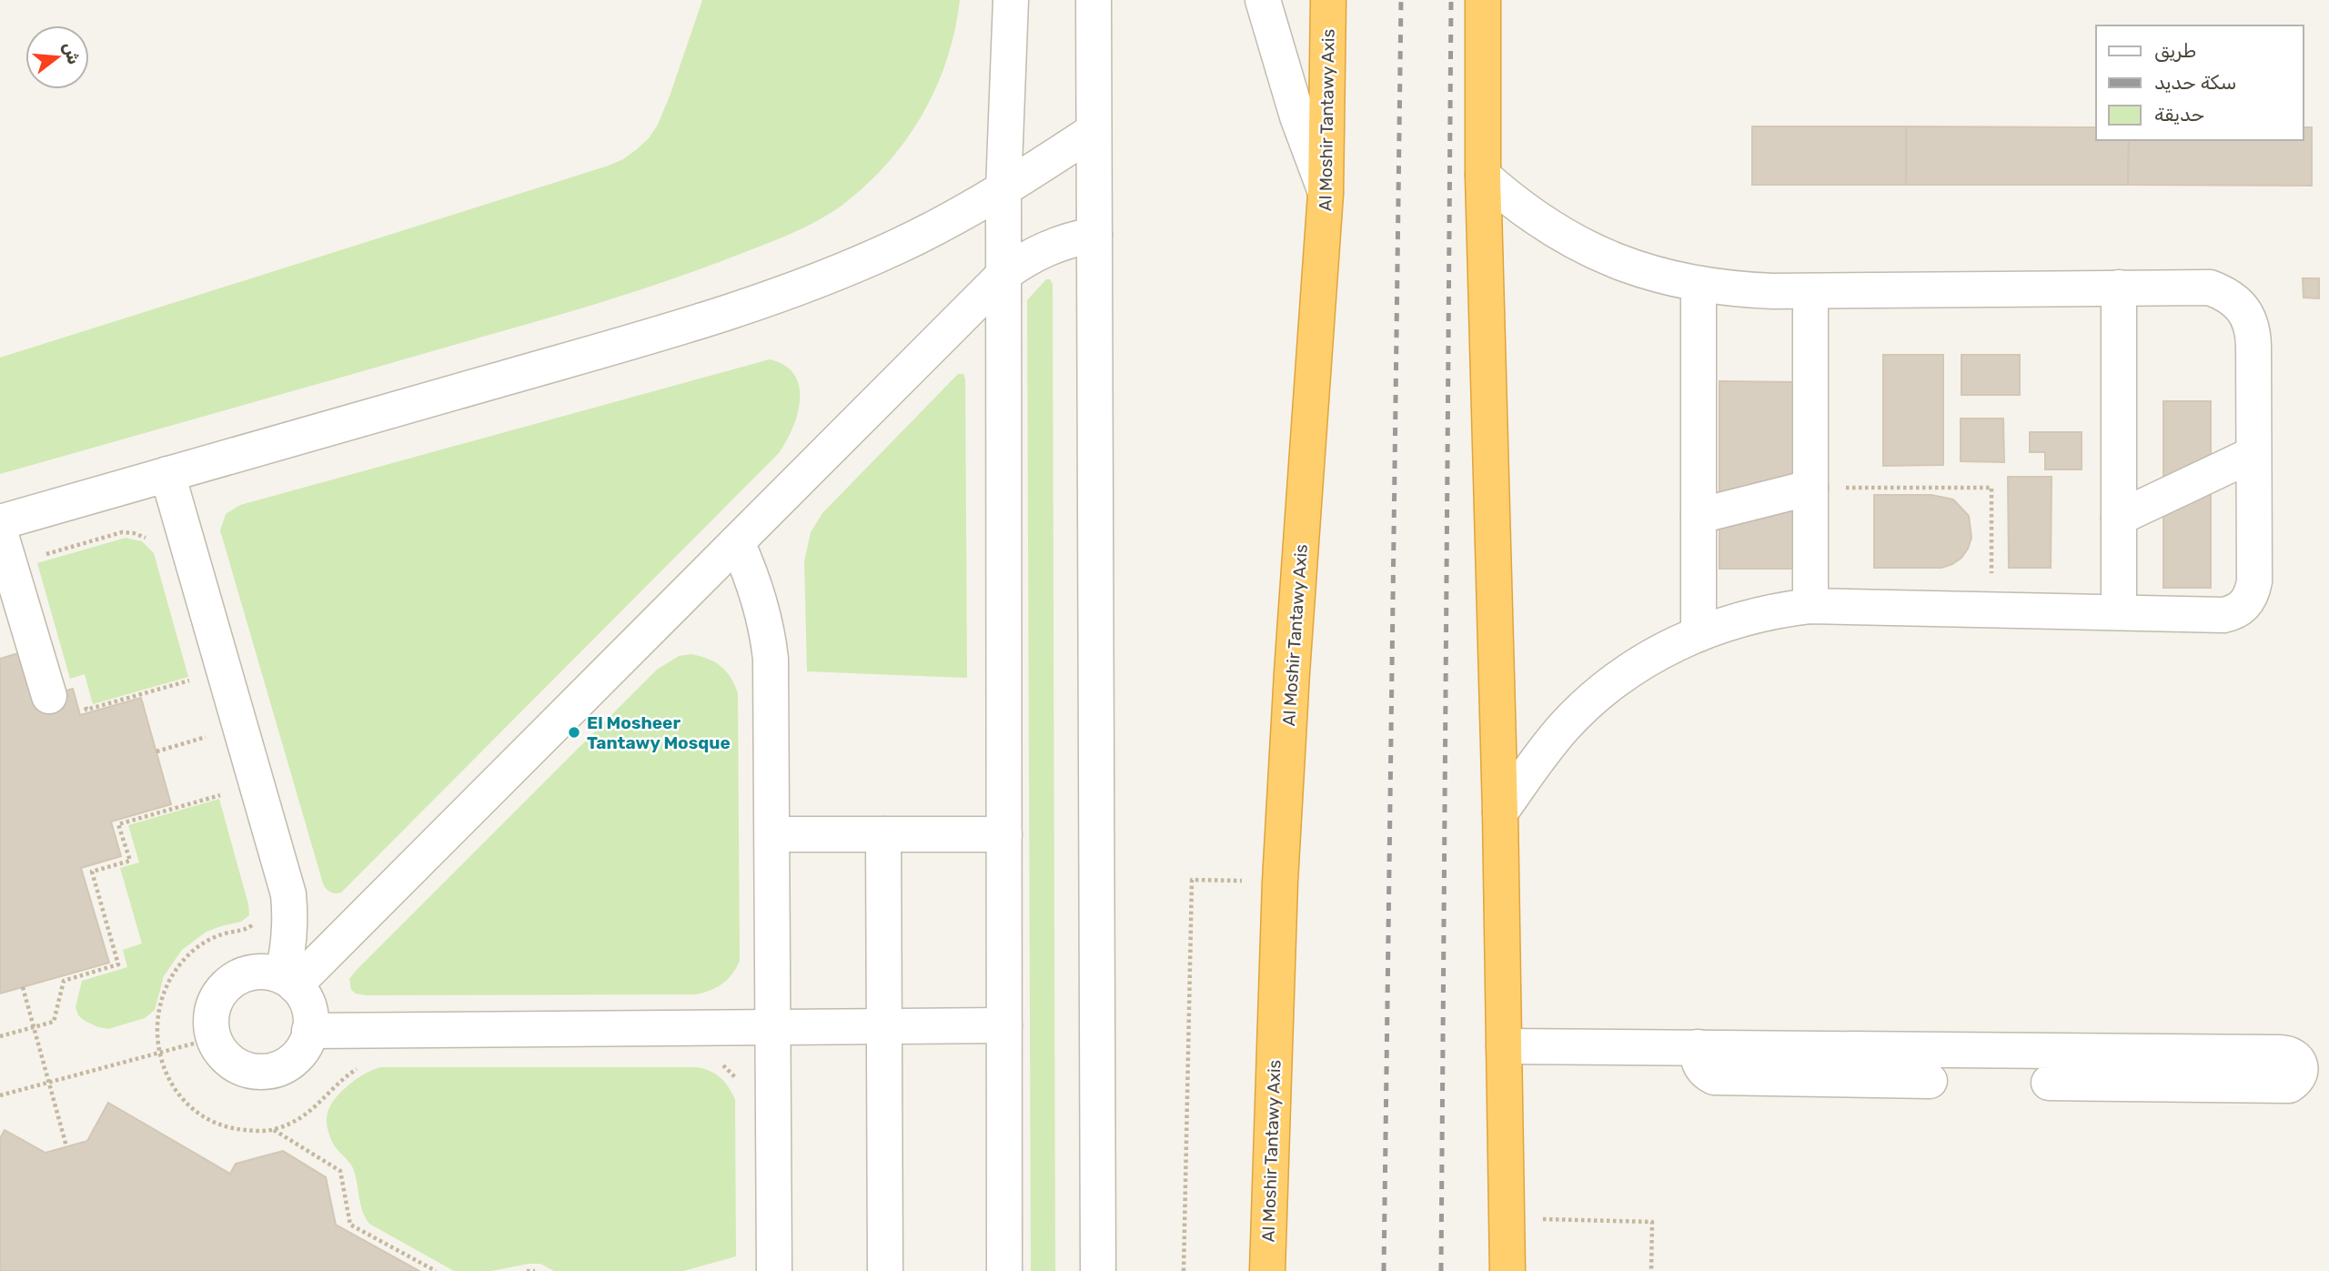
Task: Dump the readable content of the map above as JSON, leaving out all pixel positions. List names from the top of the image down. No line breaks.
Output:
{"streets":{"highway":["Al Moshir Tantawy Axis"]},"places":["El Mosheer Tantawy Mosque"],"legend":["طريق","سكة حديد","حديقة"],"north":"right"}
